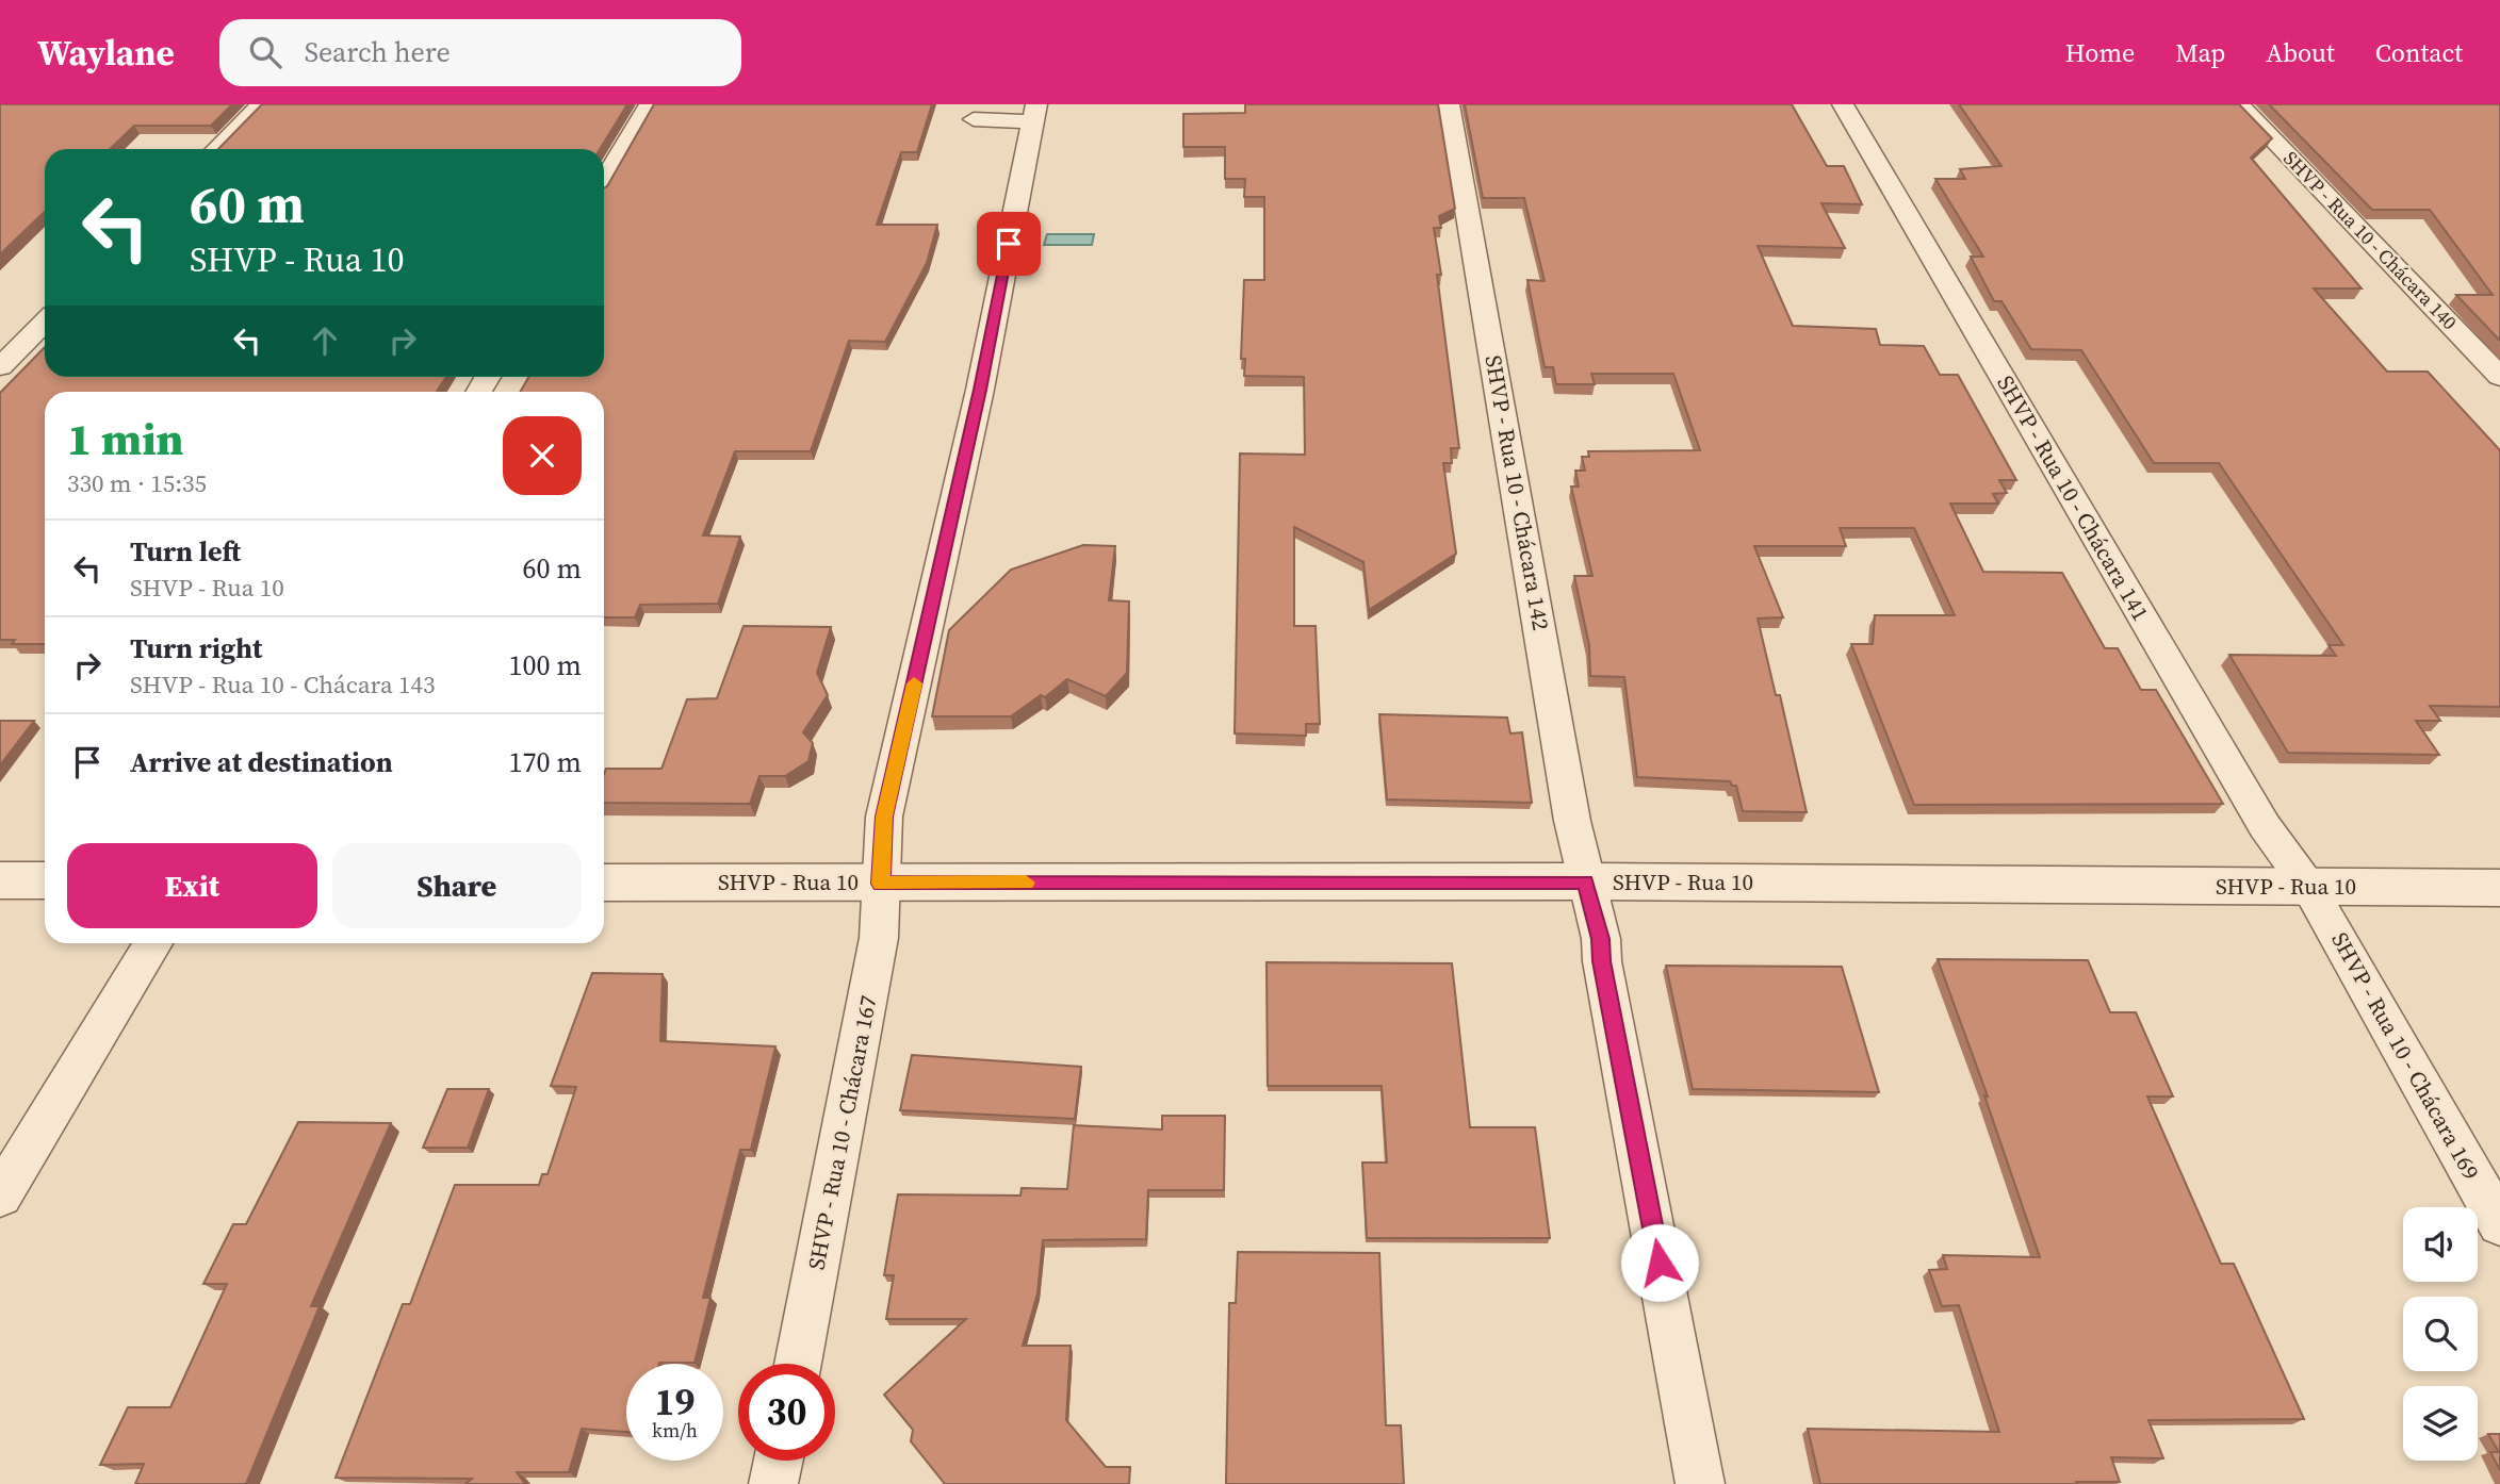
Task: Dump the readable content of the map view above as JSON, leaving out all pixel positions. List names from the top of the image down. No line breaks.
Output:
{"streets":{"street":["SHVP - Rua 10 - Chácara 140","SHVP - Rua 10 - Chácara 142","SHVP - Rua 10 - Chácara 141","SHVP - Rua 10","SHVP - Rua 10 - Chácara 169","SHVP - Rua 10 - Chácara 167"]},"crossings":[["SHVP - Rua 10 - Chácara 142","SHVP - Rua 10"],["SHVP - Rua 10 - Chácara 141","SHVP - Rua 10"],["SHVP - Rua 10 - Chácara 141","SHVP - Rua 10 - Chácara 169"],["SHVP - Rua 10","SHVP - Rua 10 - Chácara 169"],["SHVP - Rua 10","SHVP - Rua 10 - Chácara 167"]],"page":{"header":"Waylane","search":"Search here","nav":["Home","Map","About","Contact"],"turn":["60 m","SHVP - Rua 10"],"heading":["1 min","330 m · 15:35"],"list":[{"name":"Turn left","note":"SHVP - Rua 10","value":"60 m"},{"name":"Turn right","note":"SHVP - Rua 10 - Chácara 143","value":"100 m"},{"name":"Arrive at destination","value":"170 m"}],"buttons":["Exit","Share"],"speed":"19 km/h","limit":"30"}}
